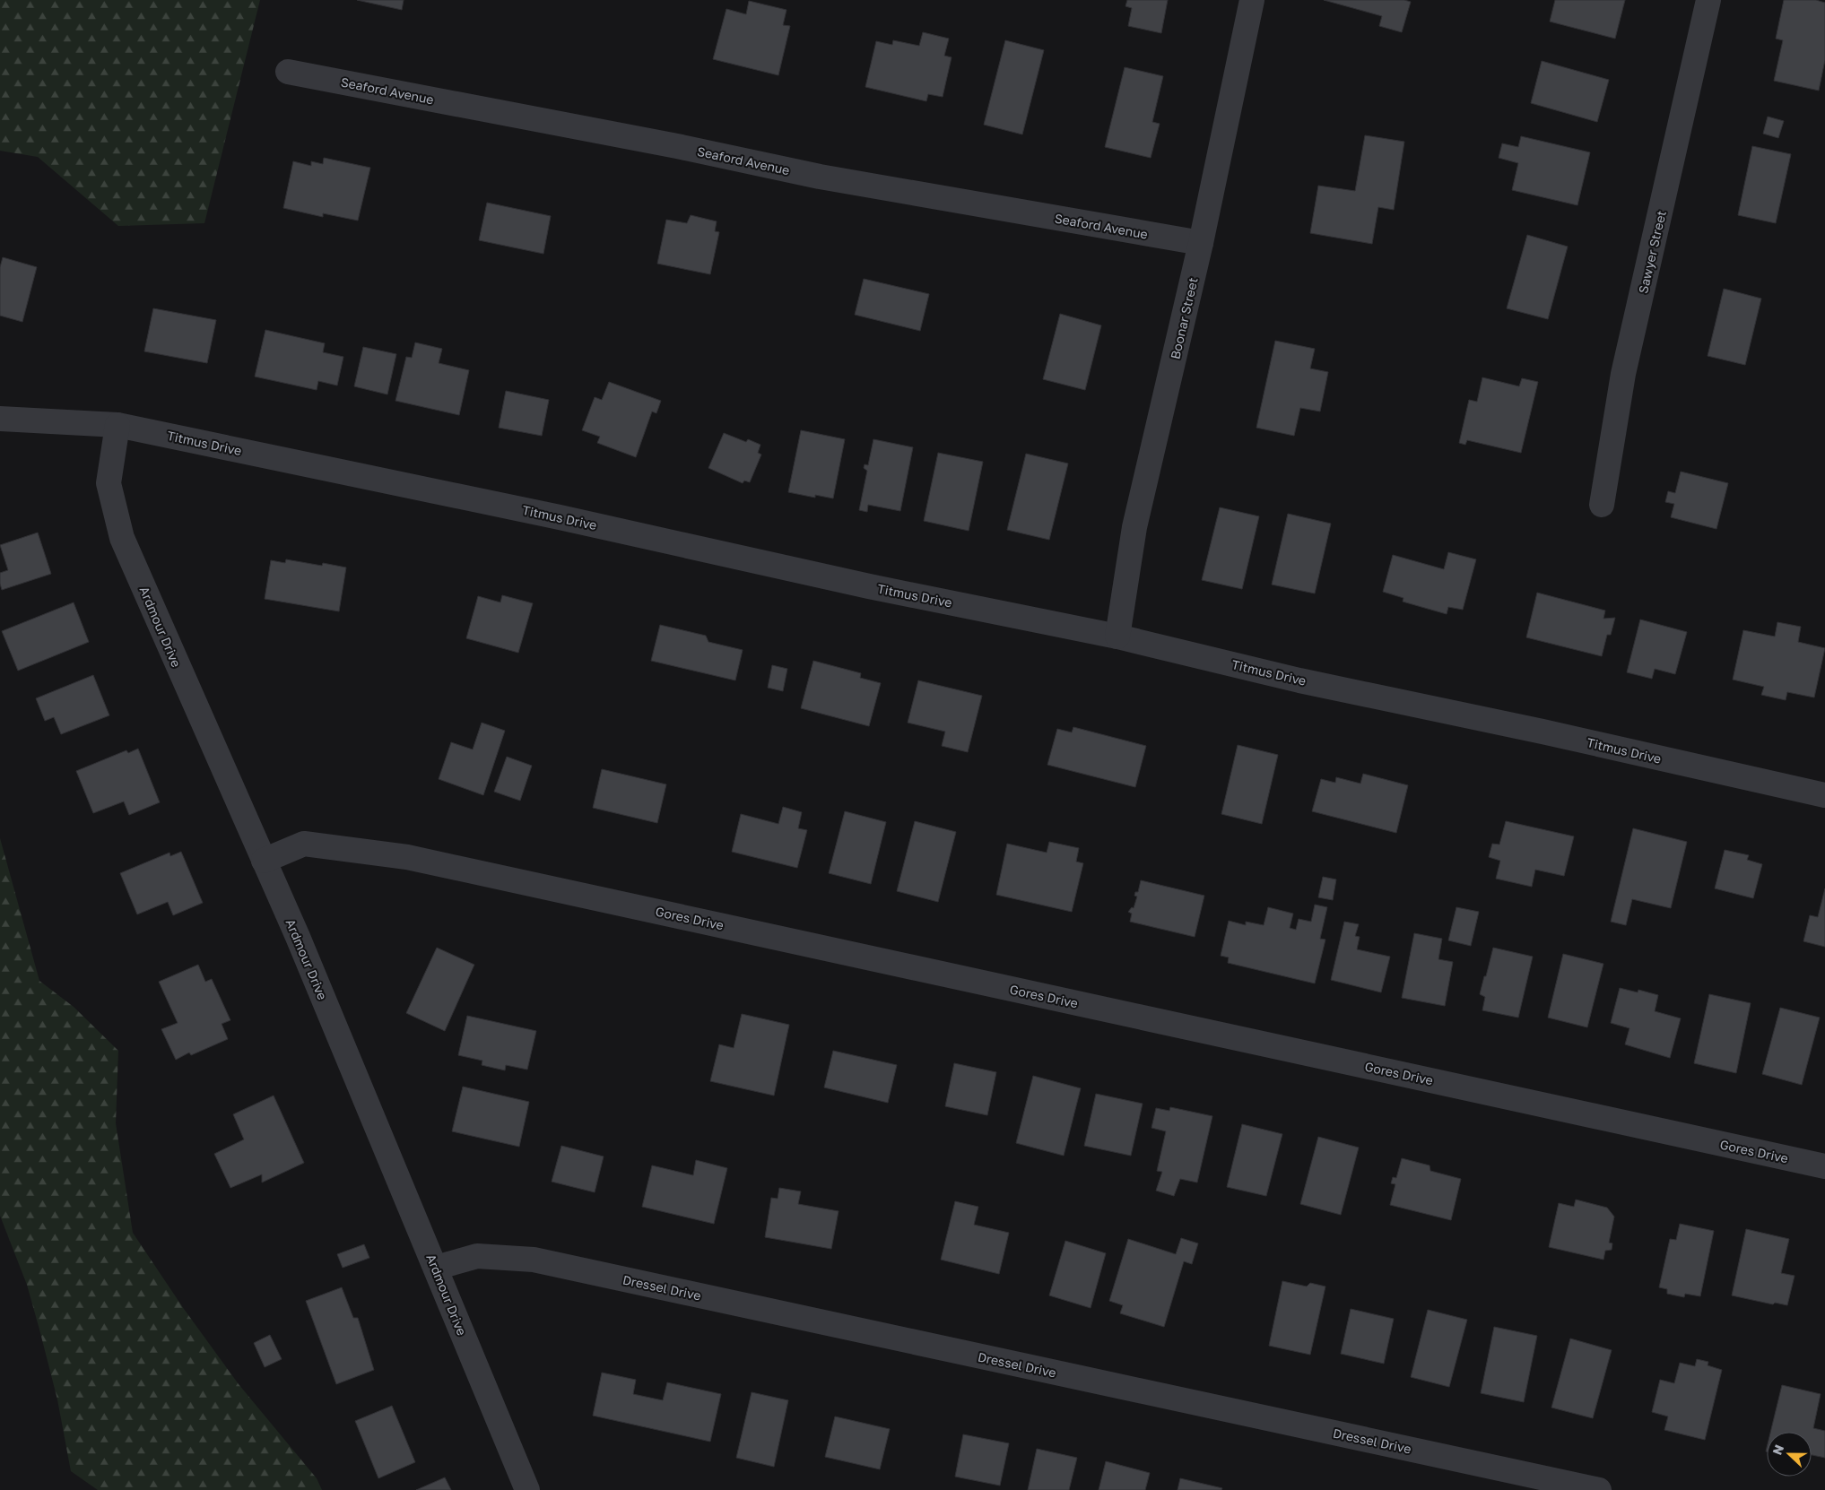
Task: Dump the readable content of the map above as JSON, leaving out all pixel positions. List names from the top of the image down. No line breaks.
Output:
{"streets":{"street":["Seaford Avenue","Sawyer Street","Boonar Street","Titmus Drive","Ardmour Drive","Gores Drive","Dressel Drive"]},"crossings":[["Seaford Avenue","Boonar Street"],["Boonar Street","Titmus Drive"],["Titmus Drive","Ardmour Drive"],["Ardmour Drive","Gores Drive"],["Ardmour Drive","Dressel Drive"]],"north":"left"}
